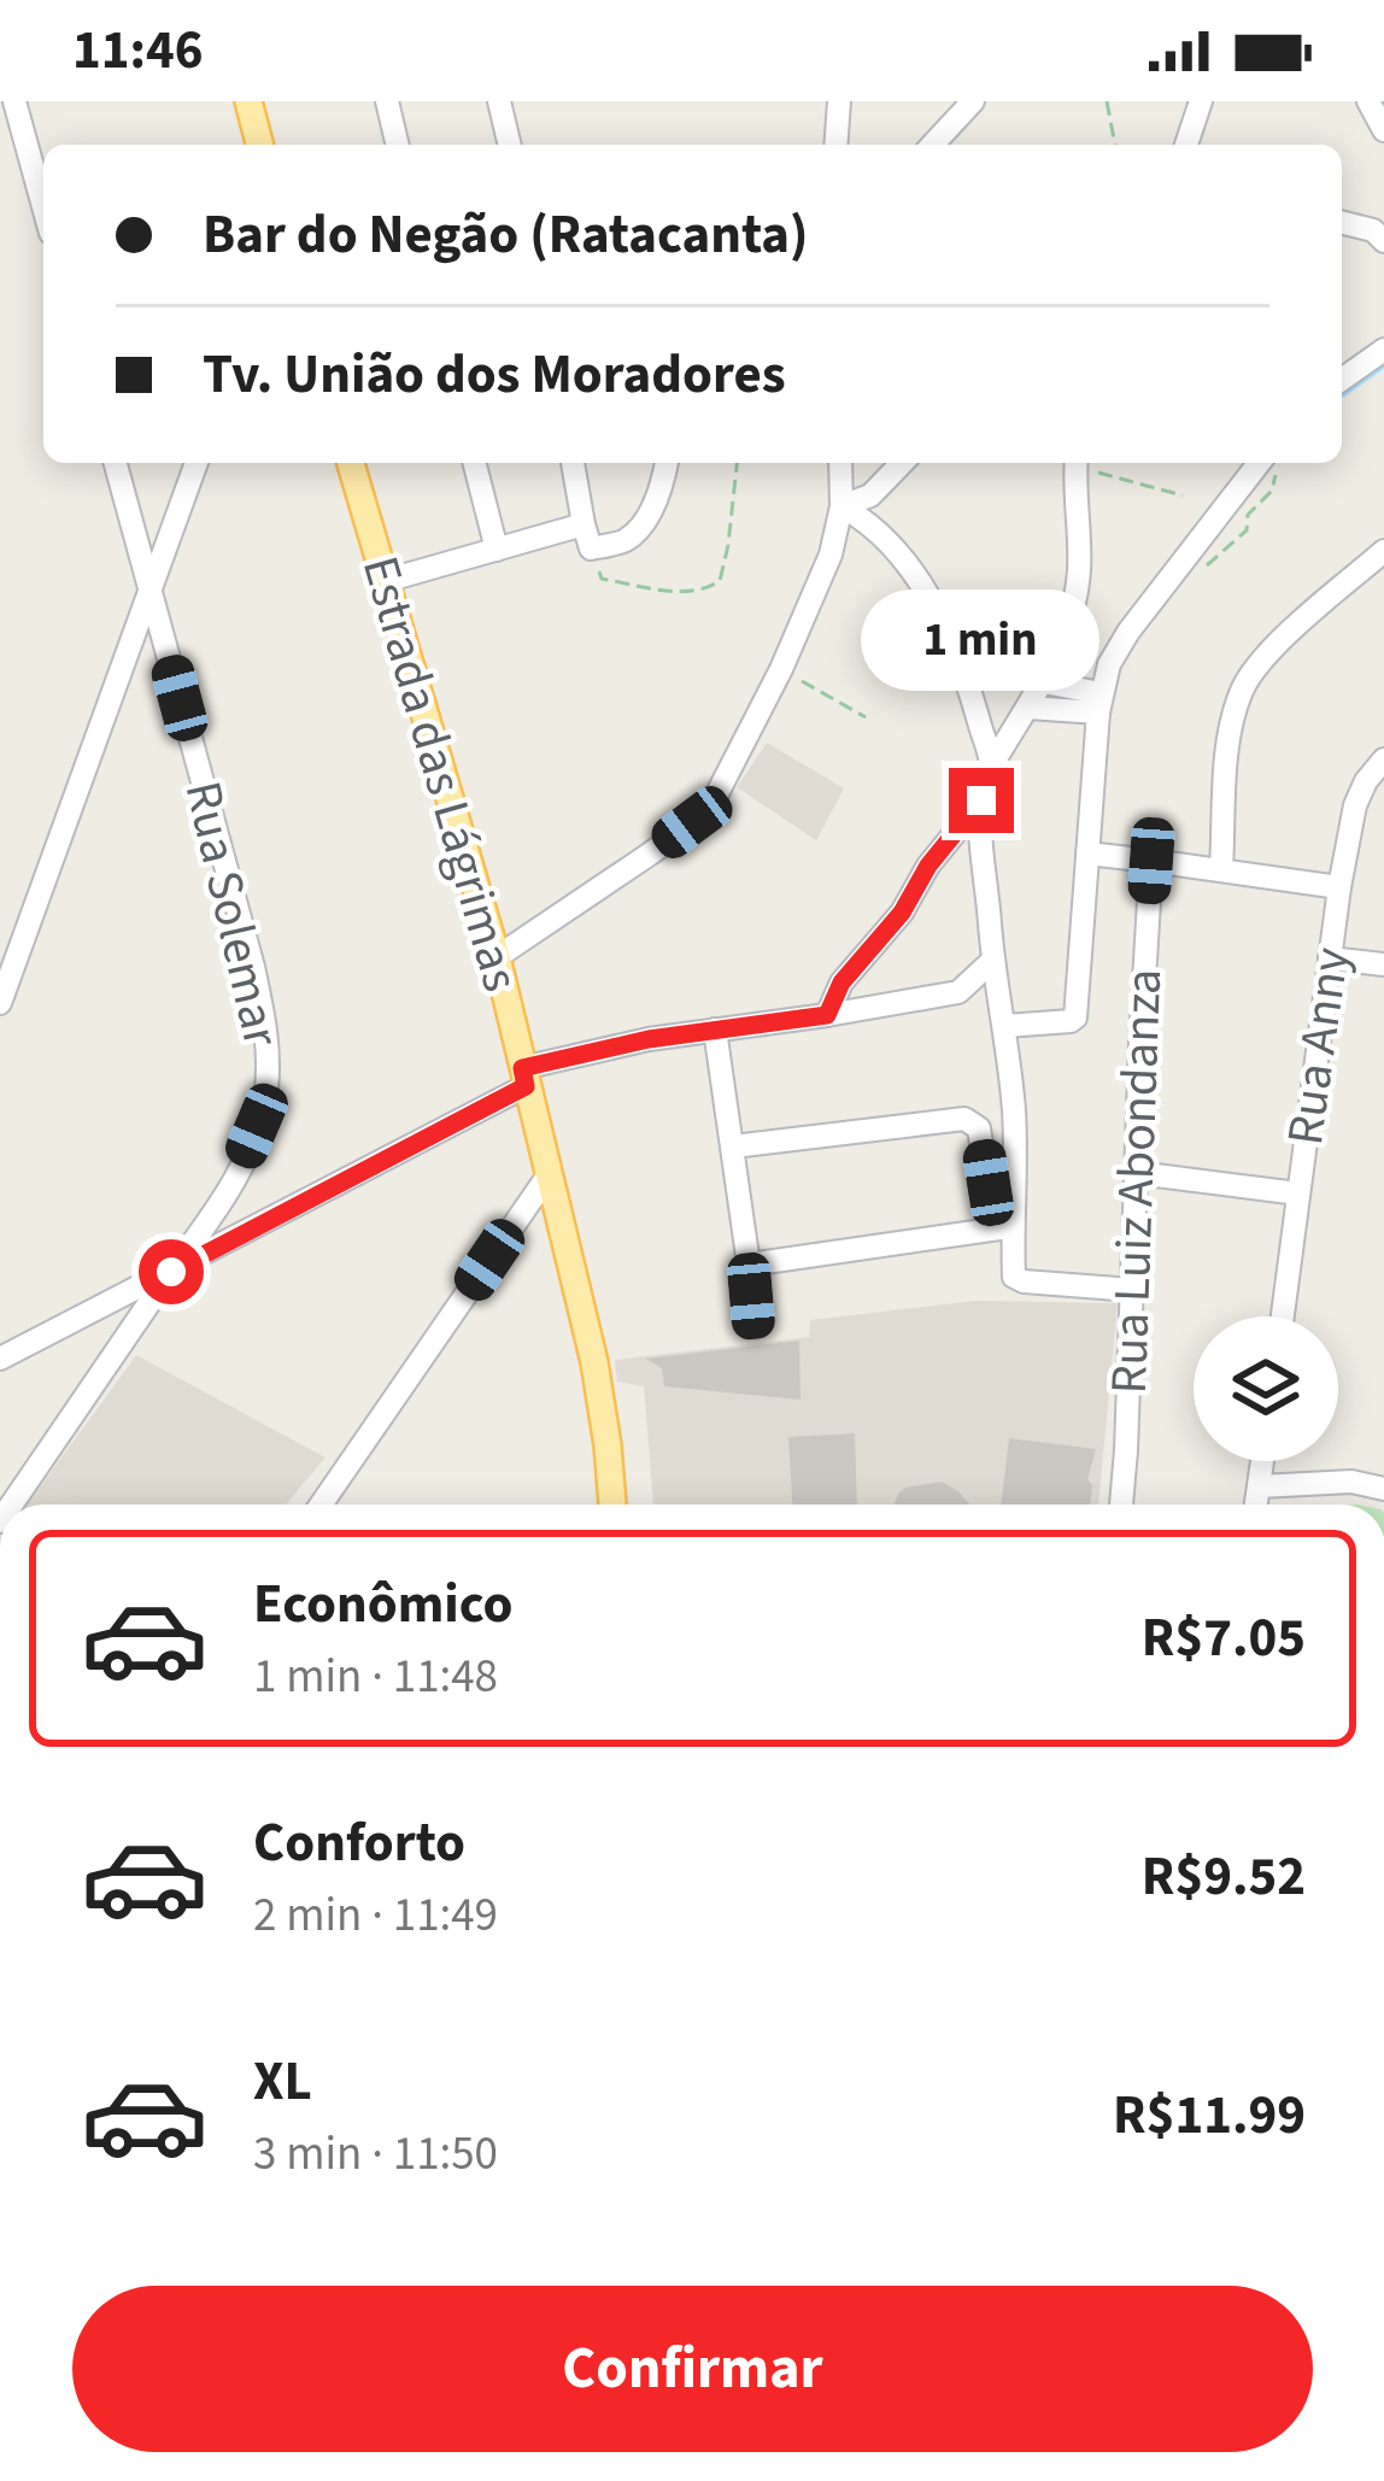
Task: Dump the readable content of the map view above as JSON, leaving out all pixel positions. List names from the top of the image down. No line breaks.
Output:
{"streets":{"main road":["Estrada das Lágrimas"],"street":["Rua Solemar","Rua Anny","Rua Luiz Abondanza"]},"page":{"status":"11:46","banner":["Bar do Negão (Ratacanta)","Tv. União dos Moradores"],"bubble":"1 min","list":[{"name":"Econômico","note":"1 min · 11:48","value":"R$7.05"},{"name":"Conforto","note":"2 min · 11:49","value":"R$9.52"},{"name":"XL","note":"3 min · 11:50","value":"R$11.99"}],"buttons":"Confirmar"}}
